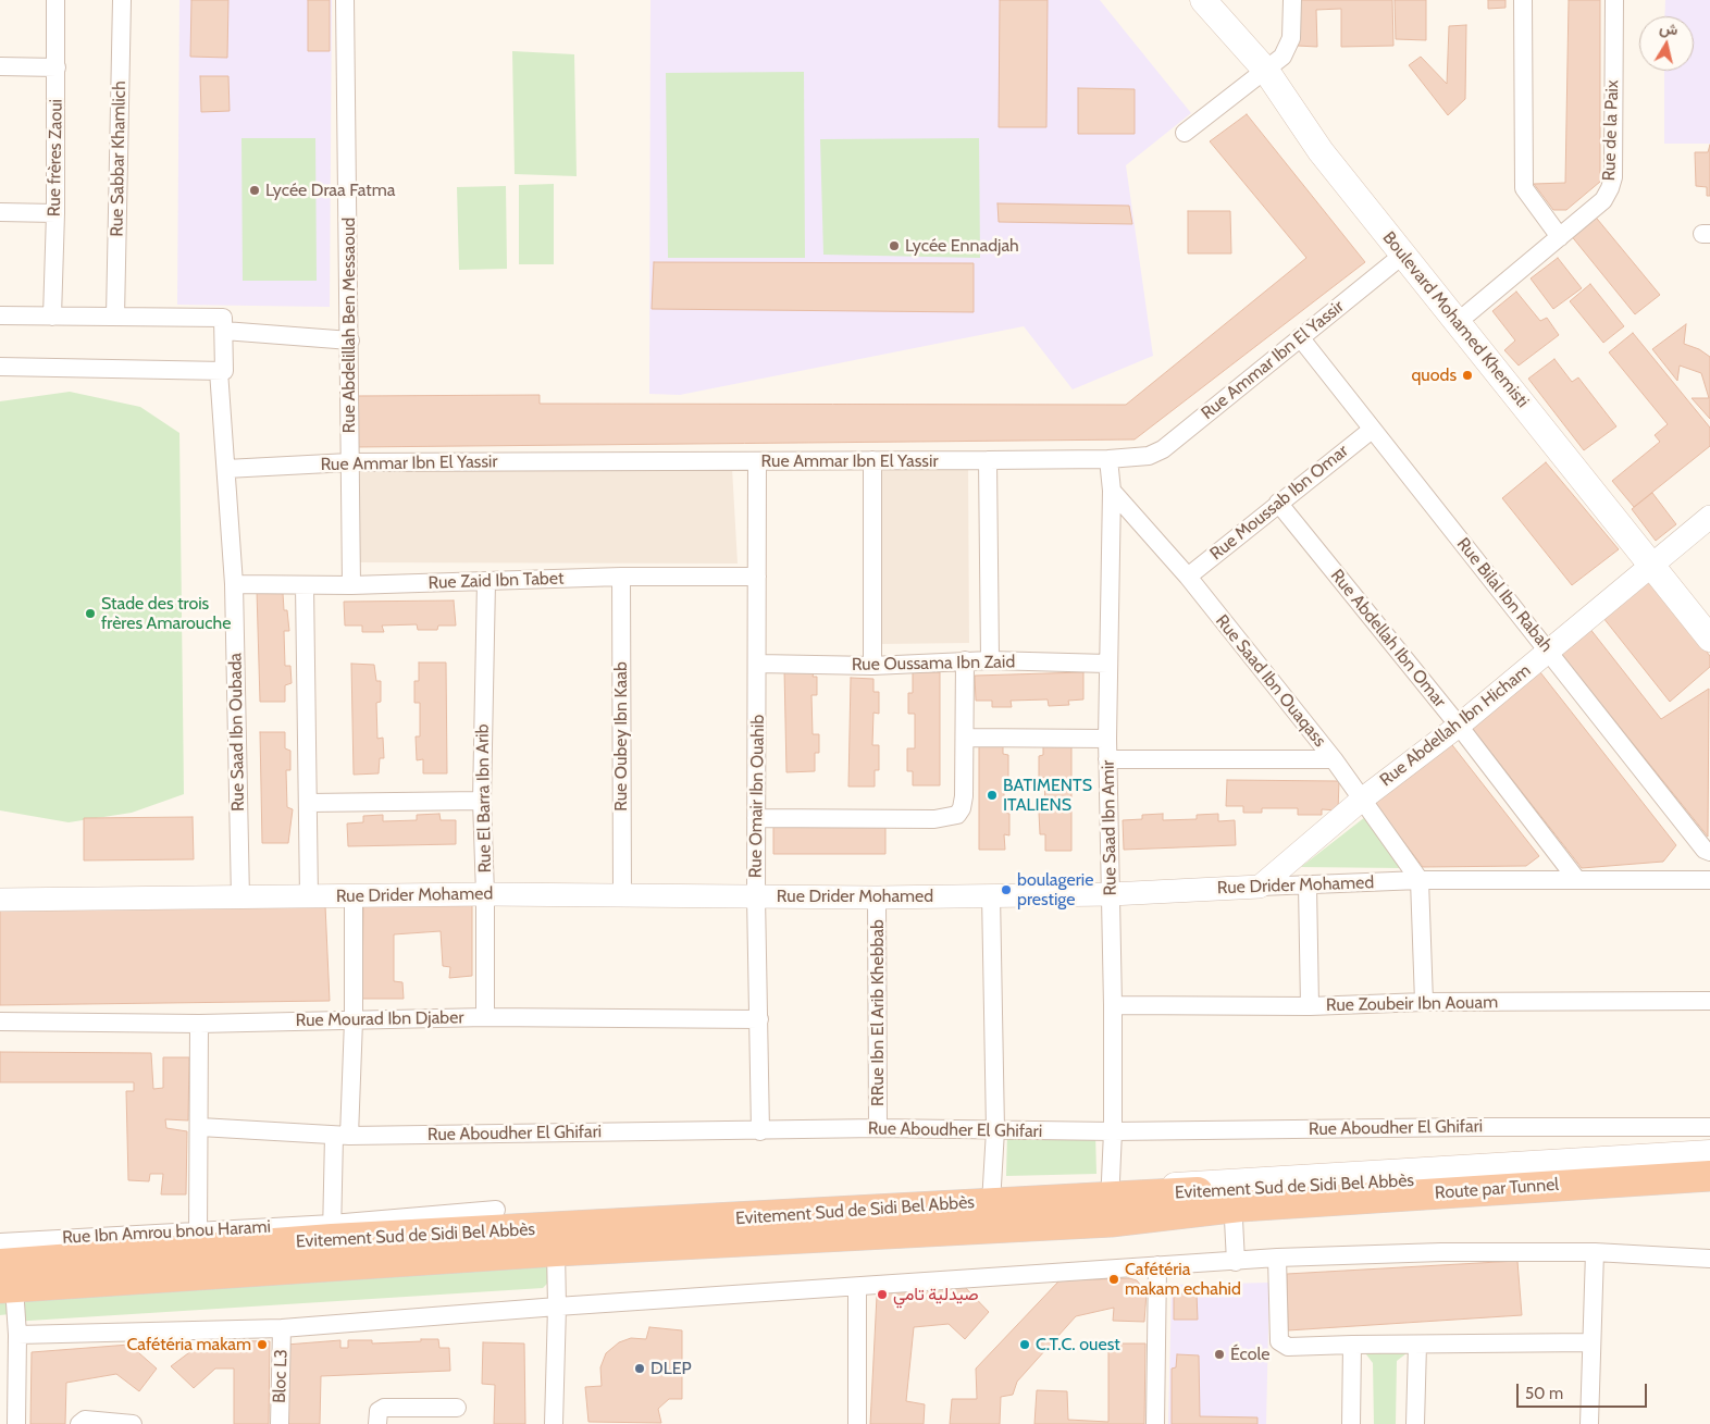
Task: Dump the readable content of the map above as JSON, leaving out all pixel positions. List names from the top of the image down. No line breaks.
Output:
{"streets":{"highway":["Evitement Sud de Sidi Bel Abbès","Route par Tunnel"],"main road":["Boulevard Mohamed Khemisti"],"street":["Rue de la Paix","Rue frères Zaoui","Rue Sabbar Khamlich","Rue Abdelillah Ben Messaoud","Rue Ammar Ibn El Yassir","Rue Moussab Ibn Omar","Rue Zaid Ibn Tabet","Rue Bilal Ibn Rabah","Rue Abdellah Ibn Omar","Rue Oussama Ibn Zaid","Rue Saad Ibn Ouaqass","Rue Abdellah Ibn Hicham","Rue Saad Ibn Oubada","Rue Oubey Ibn Kaab","Rue Omair Ibn Ouahib","Rue El Barra Ibn Arib","Rue Saad Ibn Amir","Rue Drider Mohamed","Rue Zoubeir Ibn Aouam","RRue Ibn El Arib Khebbab","Rue Mourad Ibn Djaber","Rue Aboudher El Ghifari","Rue Ibn Amrou bnou Harami","Bloc L3"]},"crossings":[["Rue de la Paix","Boulevard Mohamed Khemisti"],["Boulevard Mohamed Khemisti","Rue Ammar Ibn El Yassir"],["Boulevard Mohamed Khemisti","Rue Abdellah Ibn Hicham"],["Rue Abdelillah Ben Messaoud","Rue Ammar Ibn El Yassir"],["Rue Abdelillah Ben Messaoud","Rue Zaid Ibn Tabet"],["Rue Ammar Ibn El Yassir","Rue Bilal Ibn Rabah"],["Rue Ammar Ibn El Yassir","Rue Saad Ibn Oubada"],["Rue Ammar Ibn El Yassir","Rue Omair Ibn Ouahib"],["Rue Ammar Ibn El Yassir","Rue Saad Ibn Amir"],["Rue Moussab Ibn Omar","Rue Bilal Ibn Rabah"],["Rue Moussab Ibn Omar","Rue Abdellah Ibn Omar"],["Rue Moussab Ibn Omar","Rue Saad Ibn Ouaqass"],["Rue Zaid Ibn Tabet","Rue Saad Ibn Oubada"],["Rue Zaid Ibn Tabet","Rue Oubey Ibn Kaab"],["Rue Zaid Ibn Tabet","Rue Omair Ibn Ouahib"],["Rue Zaid Ibn Tabet","Rue El Barra Ibn Arib"],["Rue Bilal Ibn Rabah","Rue Abdellah Ibn Hicham"],["Rue Abdellah Ibn Omar","Rue Abdellah Ibn Hicham"],["Rue Abdellah Ibn Omar","Rue Drider Mohamed"],["Rue Oussama Ibn Zaid","Rue Omair Ibn Ouahib"],["Rue Oussama Ibn Zaid","Rue Saad Ibn Amir"],["Rue Saad Ibn Ouaqass","Rue Abdellah Ibn Hicham"],["Rue Saad Ibn Ouaqass","Rue Saad Ibn Amir"],["Rue Saad Ibn Ouaqass","Rue Drider Mohamed"],["Rue Abdellah Ibn Hicham","Rue Drider Mohamed"],["Rue Saad Ibn Oubada","Rue Drider Mohamed"],["Rue Oubey Ibn Kaab","Rue Drider Mohamed"],["Rue Omair Ibn Ouahib","Rue Drider Mohamed"],["Rue Omair Ibn Ouahib","Rue Mourad Ibn Djaber"],["Rue Omair Ibn Ouahib","Rue Aboudher El Ghifari"],["Rue El Barra Ibn Arib","Rue Drider Mohamed"],["Rue El Barra Ibn Arib","Rue Mourad Ibn Djaber"],["Rue Saad Ibn Amir","Rue Drider Mohamed"],["Rue Saad Ibn Amir","Rue Zoubeir Ibn Aouam"],["Rue Saad Ibn Amir","Rue Aboudher El Ghifari"],["Rue Saad Ibn Amir","Evitement Sud de Sidi Bel Abbès"],["Rue Saad Ibn Amir","Route par Tunnel"],["Rue Drider Mohamed","RRue Ibn El Arib Khebbab"],["RRue Ibn El Arib Khebbab","Rue Aboudher El Ghifari"],["Evitement Sud de Sidi Bel Abbès","Route par Tunnel"],["Evitement Sud de Sidi Bel Abbès","Rue Ibn Amrou bnou Harami"]],"places":["Lycée Draa Fatma","Lycée Ennadjah","quods","Stade des trois frères Amarouche","BATIMENTS ITALIENS","boulagerie prestige","Cafétéria makam echahid","صيدلية تامي","Cafétéria makam","C.T.C. ouest","École","DLEP"],"scale_bar":"50 m","north":"top"}
